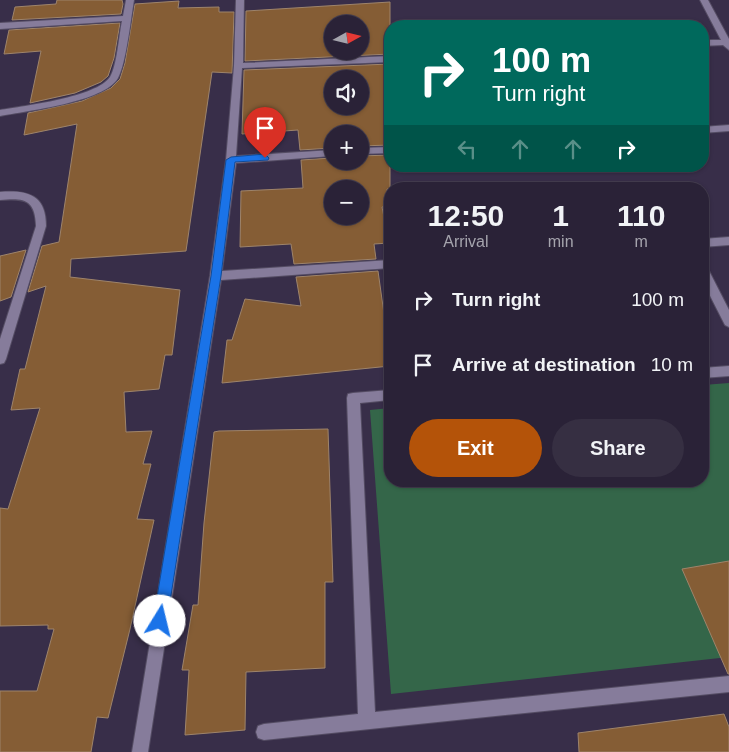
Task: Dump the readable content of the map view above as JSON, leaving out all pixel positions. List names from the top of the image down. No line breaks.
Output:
{"north":"right","page":{"map_buttons":["+","−"],"turn":["100 m","Turn right"],"eta":["12:50","Arrival","1","min","110","m"],"list":[{"name":"Turn right","value":"100 m"},{"name":"Arrive at destination","value":"10 m"}],"buttons":["Exit","Share"]}}
